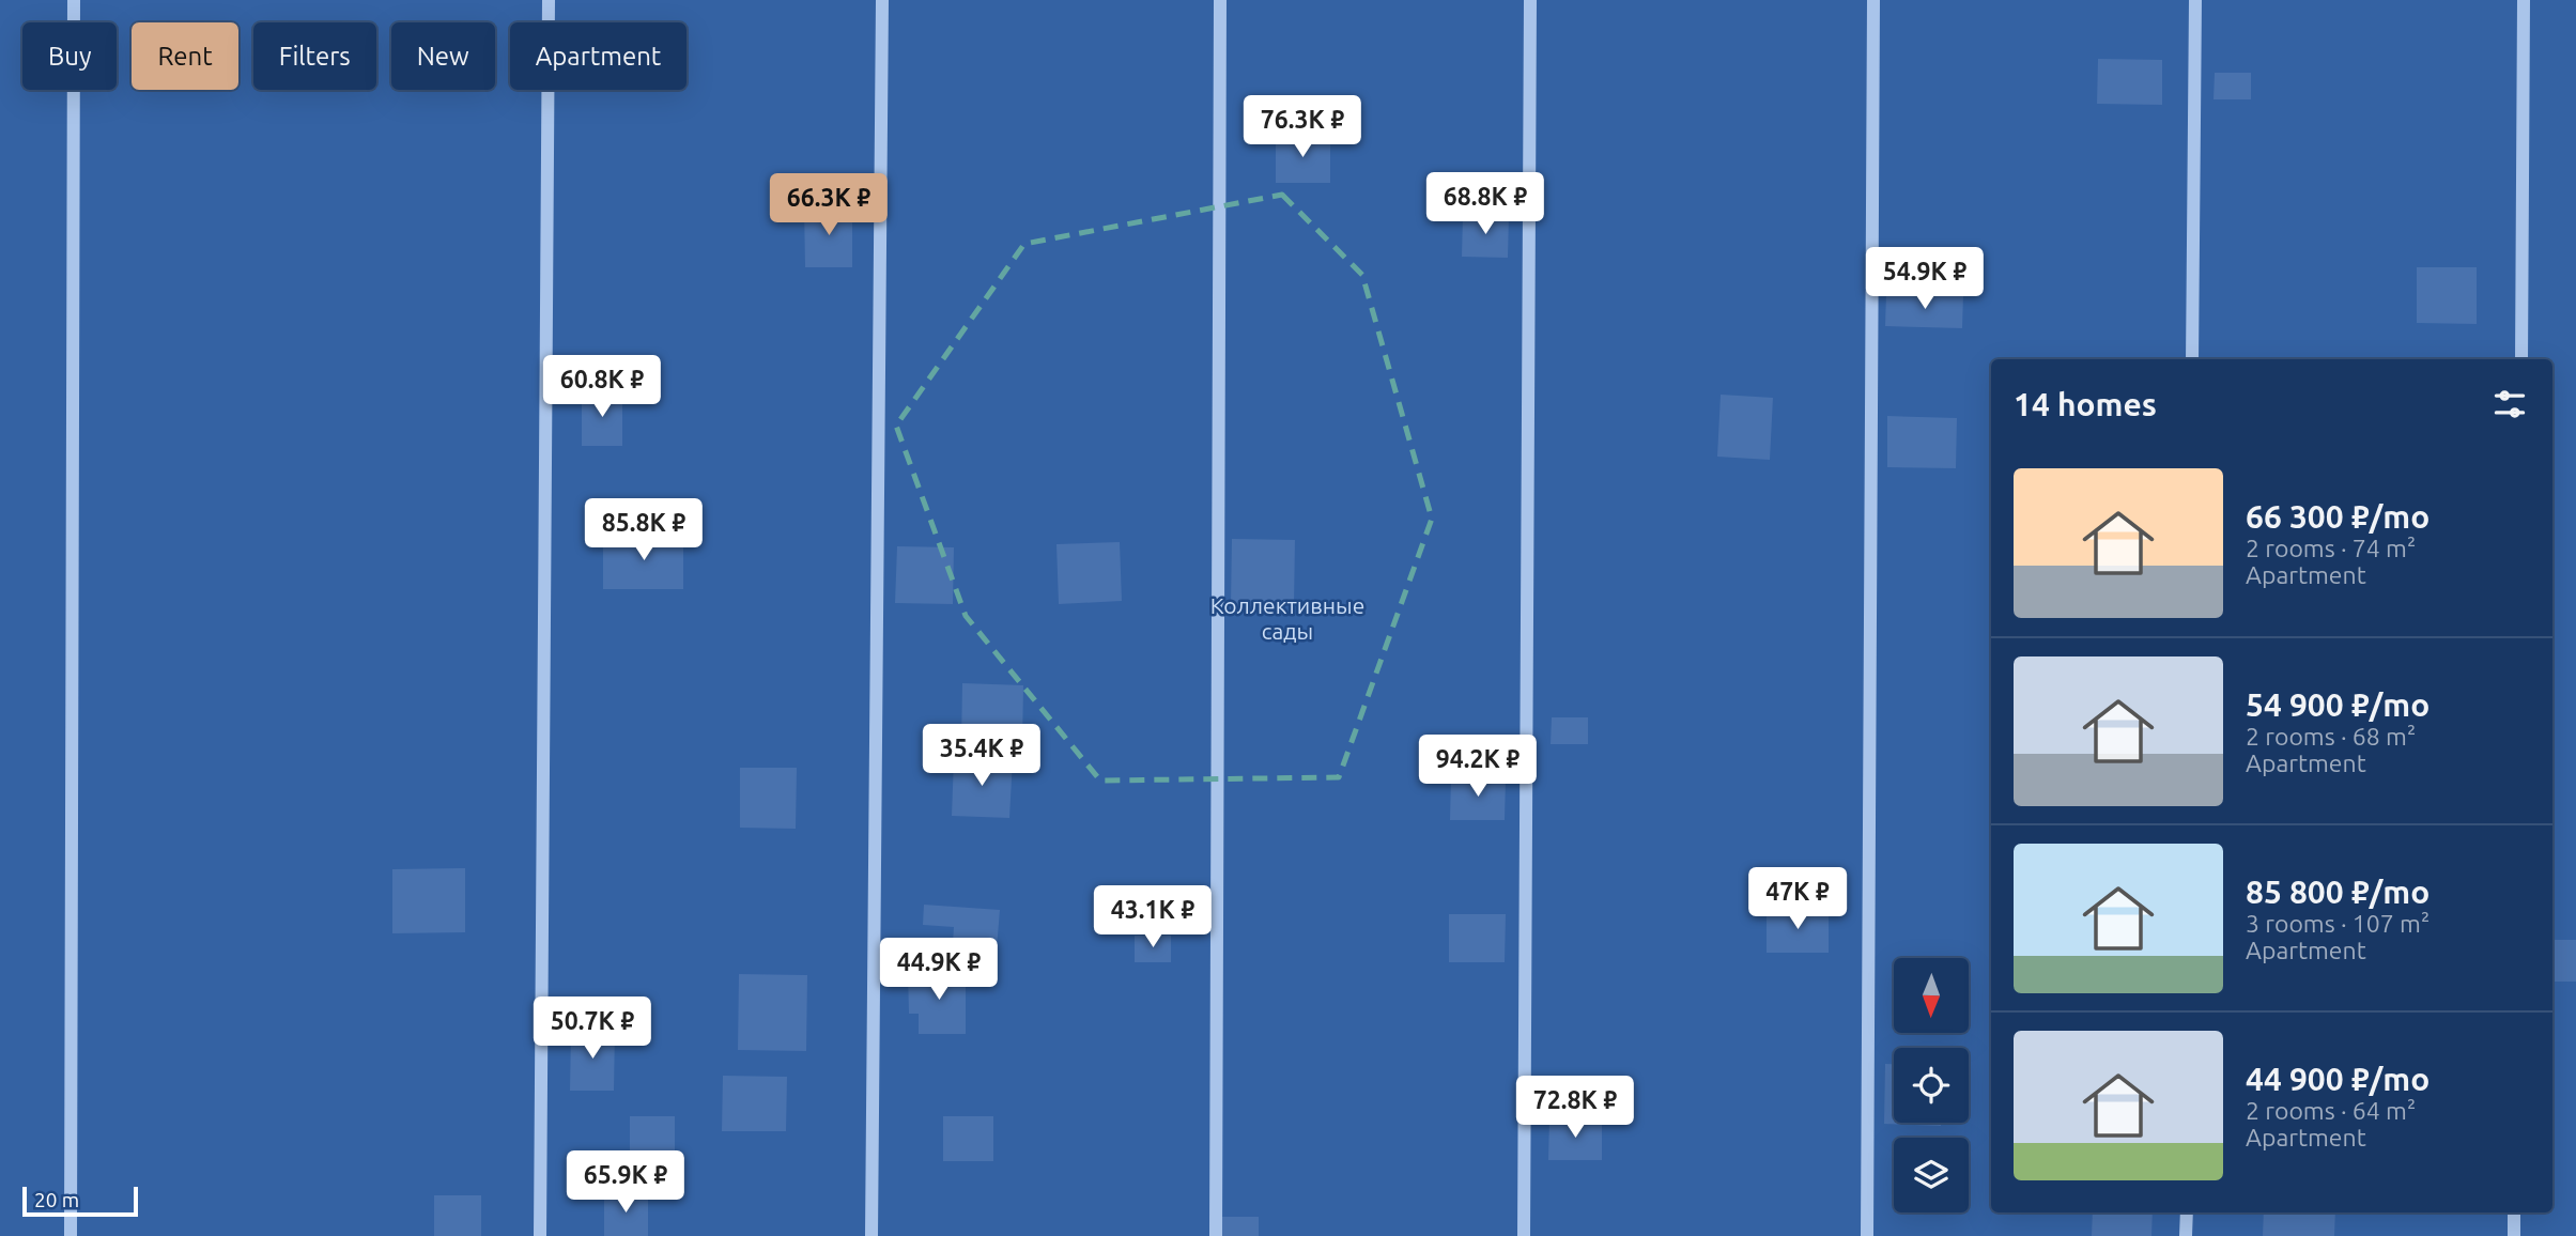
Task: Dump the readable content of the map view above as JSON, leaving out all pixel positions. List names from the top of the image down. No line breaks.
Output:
{"parks":["Коллективные сады"],"scale_bar":"20 m","north":"bottom","page":{"chip":["Buy","Rent","Filters","New","Apartment"],"price":["76.3K ₽","68.8K ₽","66.3K ₽","54.9K ₽","60.8K ₽","85.8K ₽","35.4K ₽","94.2K ₽","47K ₽","43.1K ₽","44.9K ₽","50.7K ₽","72.8K ₽","65.9K ₽"],"heading":"14 homes","list":[{"name":"66 300 ₽/mo","note":"2 rooms · 74 m² · Apartment"},{"name":"54 900 ₽/mo","note":"2 rooms · 68 m² · Apartment"},{"name":"85 800 ₽/mo","note":"3 rooms · 107 m² · Apartment"},{"name":"44 900 ₽/mo","note":"2 rooms · 64 m² · Apartment"}],"scale":"20 m"}}
